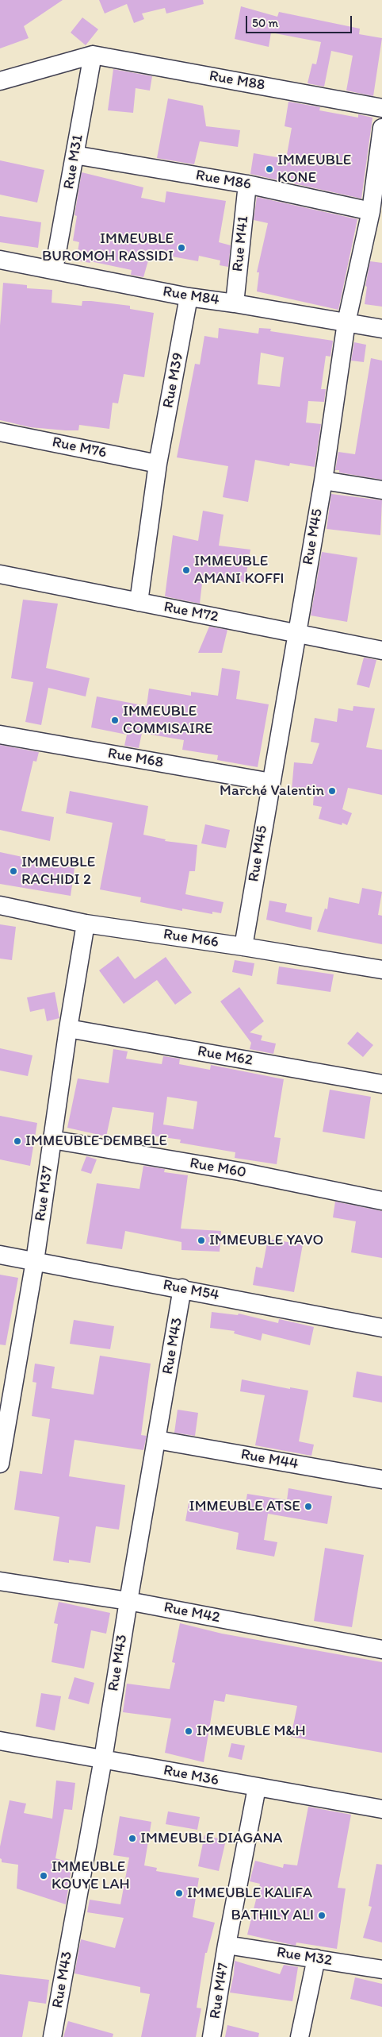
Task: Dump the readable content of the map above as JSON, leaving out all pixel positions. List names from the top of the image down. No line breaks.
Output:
{"streets":{"street":["Rue M88","Rue M31","Rue M86","Rue M41","Rue M84","Rue M39","Rue M76","Rue M45","Rue M72","Rue M68","Rue M66","Rue M62","Rue M60","Rue M37","Rue M54","Rue M43","Rue M44","Rue M42","Rue M36","Rue M32","Rue M47"]},"crossings":[["Rue M88","Rue M31"],["Rue M31","Rue M86"],["Rue M31","Rue M84"],["Rue M86","Rue M41"],["Rue M86","Rue M45"],["Rue M41","Rue M84"],["Rue M84","Rue M39"],["Rue M84","Rue M45"],["Rue M39","Rue M76"],["Rue M39","Rue M72"],["Rue M45","Rue M72"],["Rue M45","Rue M68"],["Rue M45","Rue M66"],["Rue M66","Rue M37"],["Rue M62","Rue M37"],["Rue M60","Rue M37"],["Rue M37","Rue M54"],["Rue M54","Rue M43"],["Rue M43","Rue M44"],["Rue M43","Rue M42"],["Rue M43","Rue M36"],["Rue M36","Rue M47"],["Rue M32","Rue M47"]],"places":["IMMEUBLE KONE","IMMEUBLE BUROMOH RASSIDI","IMMEUBLE AMANI KOFFI","IMMEUBLE COMMISAIRE","Marché Valentin","IMMEUBLE RACHIDI 2","IMMEUBLE DEMBELE","IMMEUBLE YAVO","IMMEUBLE ATSE","IMMEUBLE M&H","IMMEUBLE DIAGANA","IMMEUBLE KOUYE LAH","IMMEUBLE KALIFA","BATHILY ALI"],"scale_bar":"50 m"}
